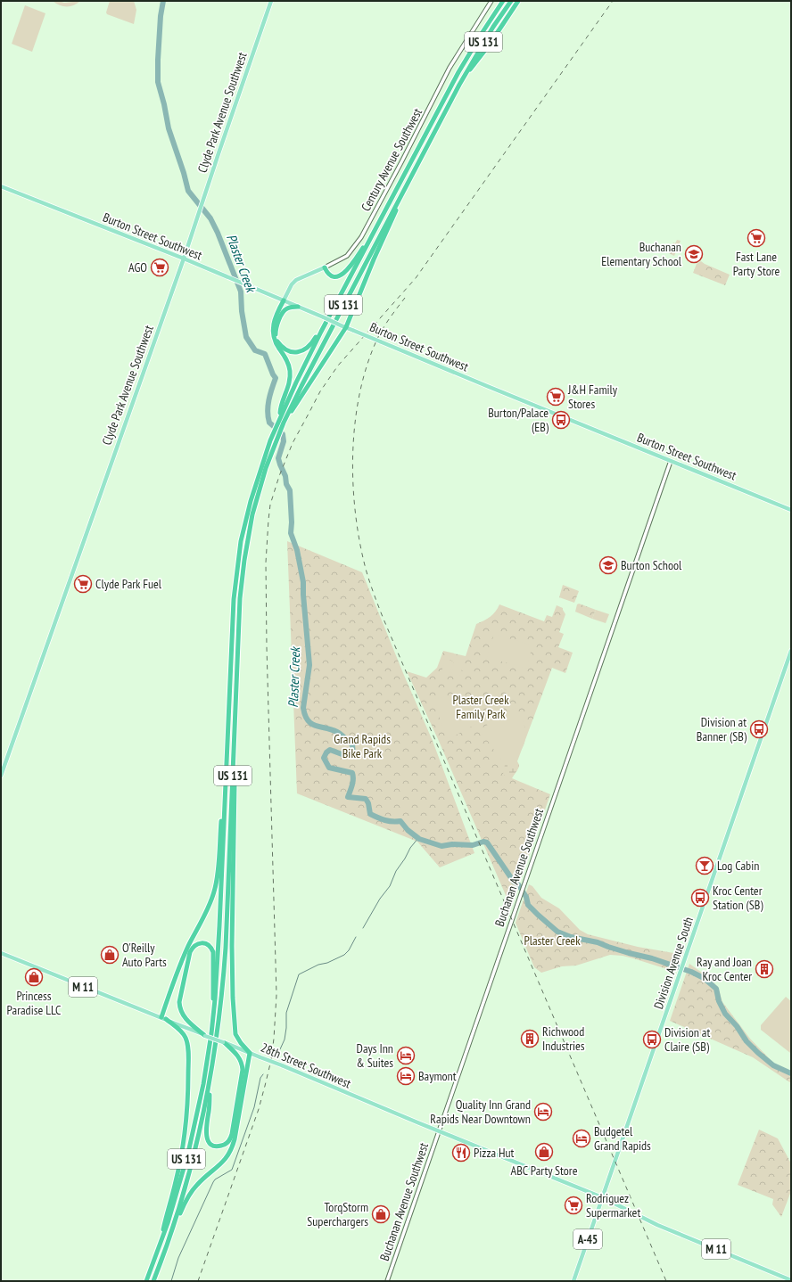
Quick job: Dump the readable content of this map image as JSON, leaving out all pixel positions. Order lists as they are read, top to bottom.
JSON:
{
  "streets": {
    "highway": ["US 131"],
    "main road": [
      "Clyde Park Avenue Southwest",
      "Century Avenue Southwest",
      "Burton Street Southwest",
      "Division Avenue South",
      "M 11",
      "28th Street Southwest",
      "A-45"
    ],
    "street": ["Buchanan Avenue Southwest"]
  },
  "crossings": [
    ["Clyde Park Avenue Southwest", "Burton Street Southwest"],
    ["Century Avenue Southwest", "Burton Street Southwest"],
    ["Burton Street Southwest", "Buchanan Avenue Southwest"],
    ["Buchanan Avenue Southwest", "28th Street Southwest"],
    ["Division Avenue South", "M 11"],
    ["Division Avenue South", "28th Street Southwest"],
    ["M 11", "28th Street Southwest"]
  ],
  "water": ["Plaster Creek"],
  "parks": ["Plaster Creek Family Park", "Grand Rapids Bike Park", "Plaster Creek"],
  "places": {
    "supermarket": [
      "Fast Lane Party Store",
      "AGO",
      "J&H Family Stores",
      "Clyde Park Fuel",
      "Rodriguez Supermarket"
    ],
    "school or university": ["Buchanan Elementary School", "Burton School"],
    "bus stop": [
      "Burton/Palace (EB)",
      "Division at Banner (SB)",
      "Kroc Center Station (SB)",
      "Division at Claire (SB)"
    ],
    "bar": ["Log Cabin"],
    "shop": [
      "O'Reilly Auto Parts",
      "Princess Paradise LLC",
      "ABC Party Store",
      "TorqStorm Superchargers"
    ],
    "building": ["Ray and Joan Kroc Center", "Richwood Industries"],
    "hotel": [
      "Days Inn & Suites",
      "Baymont",
      "Quality Inn Grand Rapids Near Downtown",
      "Budgetel Grand Rapids"
    ],
    "restaurant": ["Pizza Hut"]
  }
}
